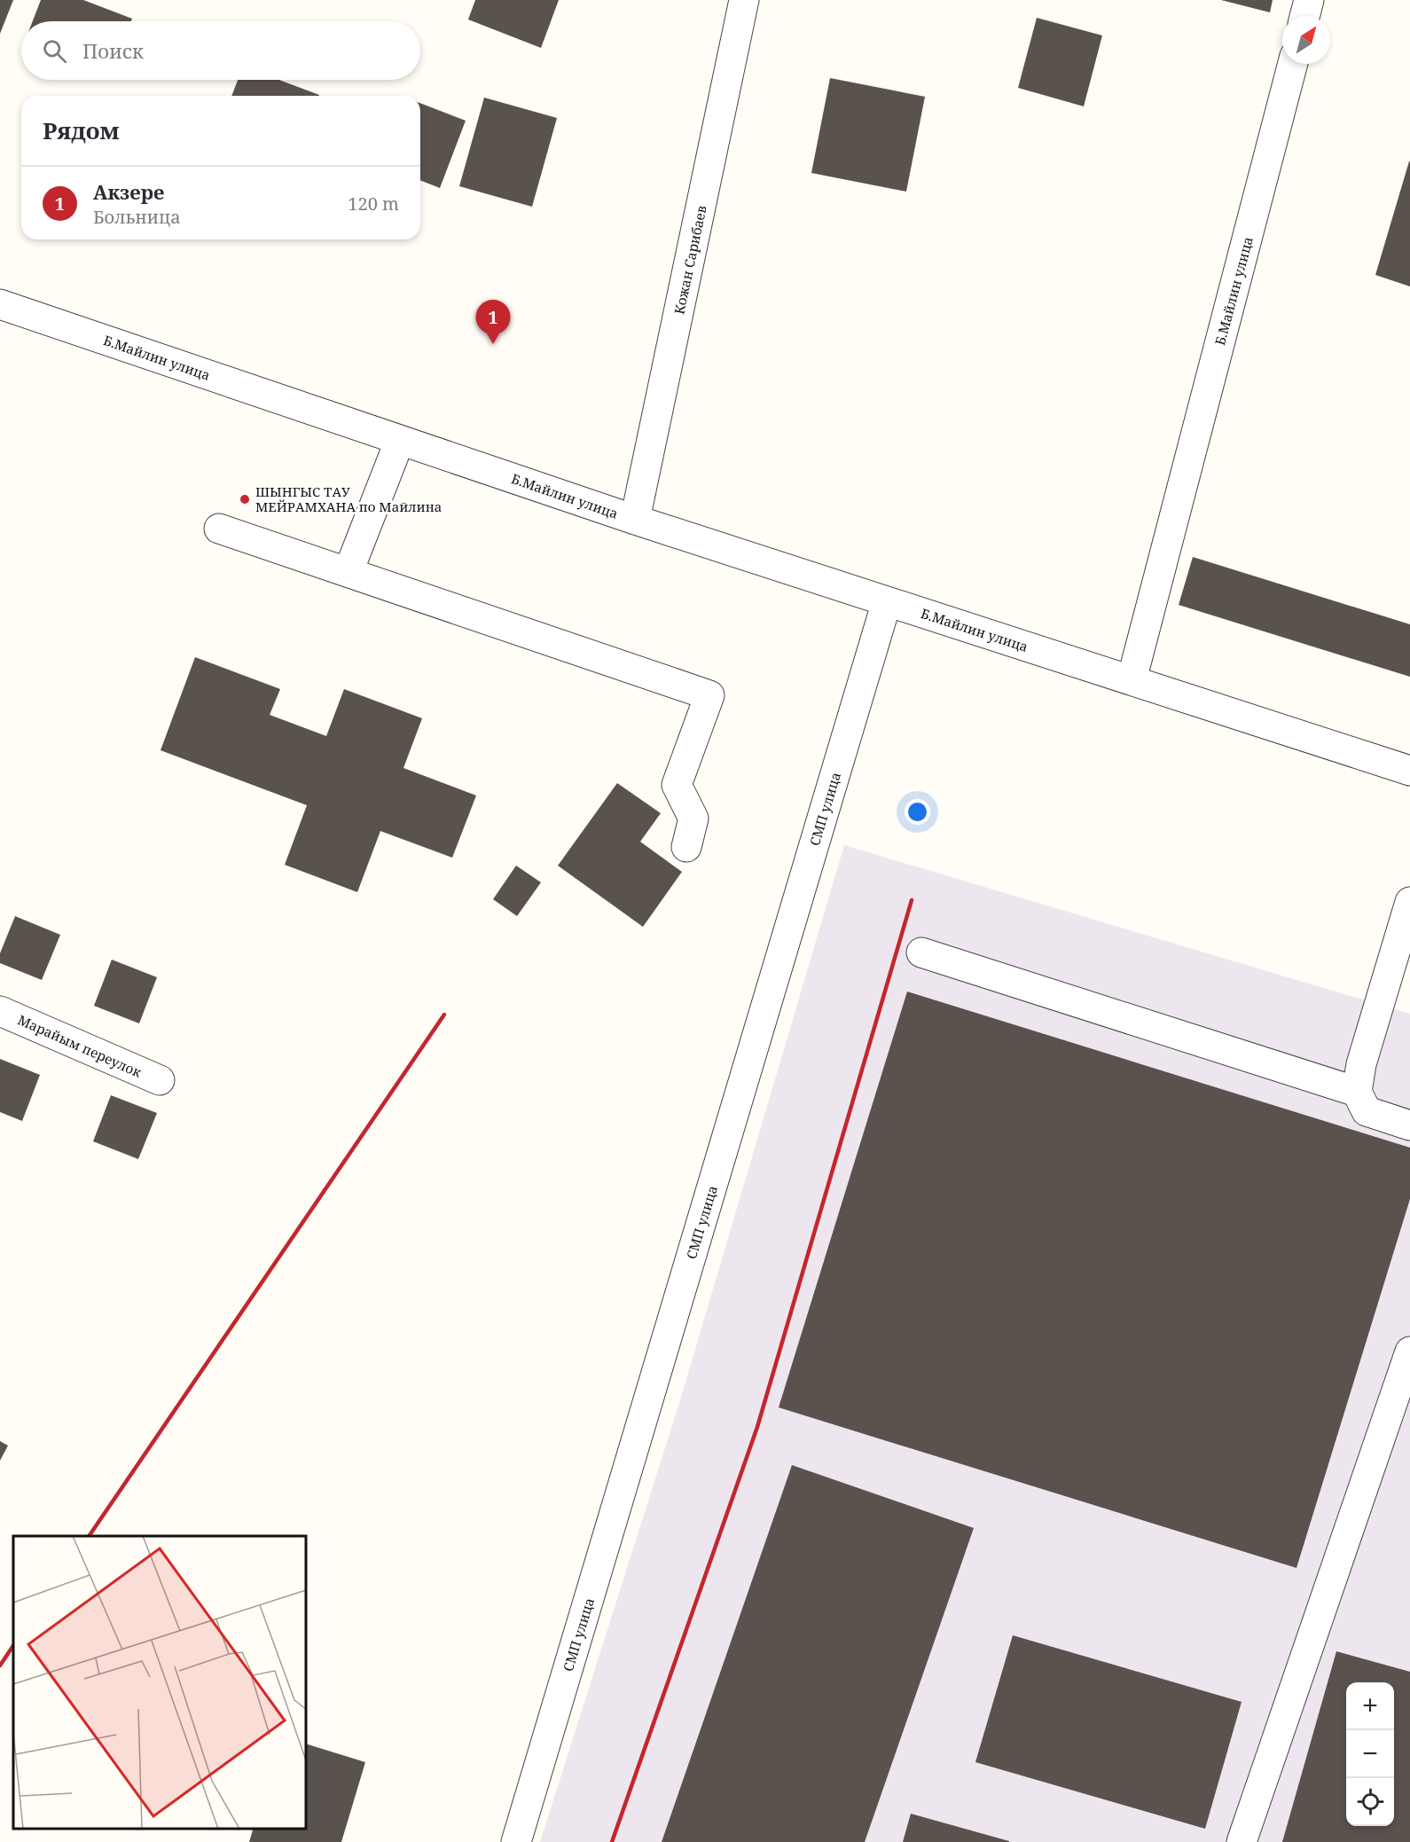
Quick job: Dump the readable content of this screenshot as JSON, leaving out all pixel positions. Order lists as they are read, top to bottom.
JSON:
{
  "streets": {
    "street": [
      "Кожан Сарибаев",
      "Б.Майлин улица",
      "СМП улица",
      "Марайым переулок"
    ]
  },
  "crossings": [
    ["Кожан Сарибаев", "Б.Майлин улица"],
    ["Б.Майлин улица", "СМП улица"]
  ],
  "places": ["ШЫНГЫС ТАУ МЕЙРАМХАНА по Майлина"],
  "north": "top right",
  "page": {
    "search": "Поиск",
    "heading": "Рядом",
    "list": [
      {
        "mark": "1",
        "name": "Акзере",
        "note": "Больница",
        "value": "120 m"
      }
    ],
    "pins": "1",
    "map_buttons": ["+", "−"]
  }
}
